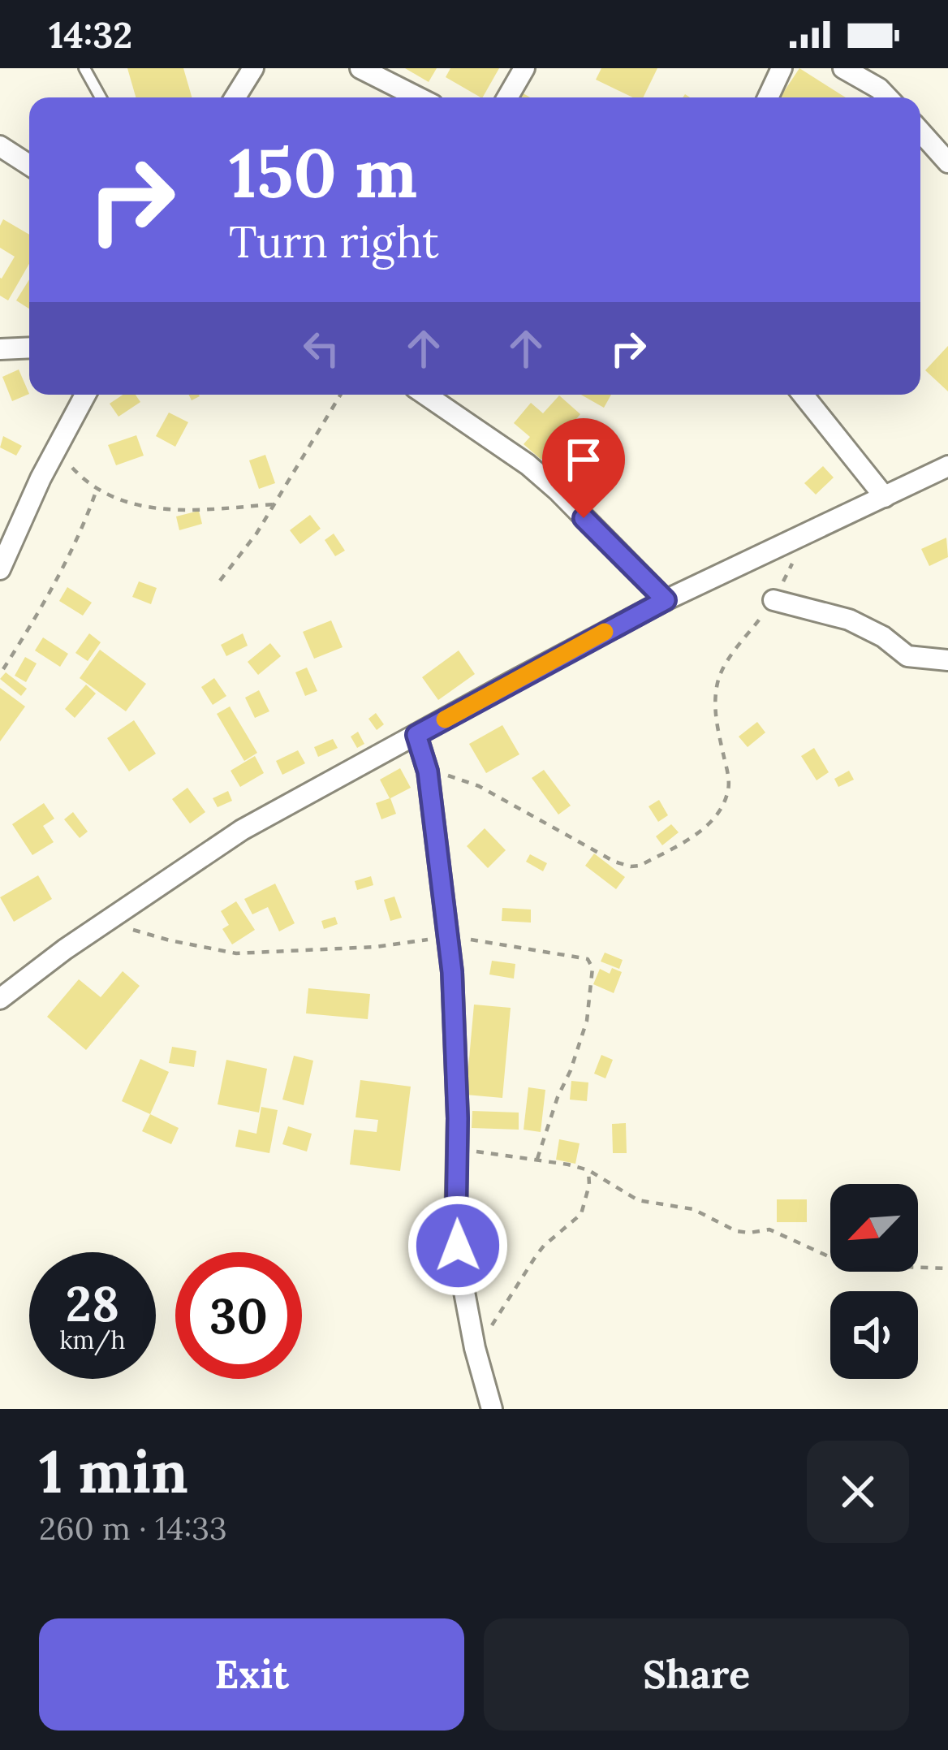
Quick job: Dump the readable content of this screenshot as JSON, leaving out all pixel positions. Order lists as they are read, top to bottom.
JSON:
{
  "north": "bottom left",
  "page": {
    "status": "14:32",
    "turn": ["150 m", "Turn right"],
    "speed": "28 km/h",
    "limit": "30",
    "heading": ["1 min", "260 m · 14:33"],
    "buttons": ["Exit", "Share"]
  }
}
